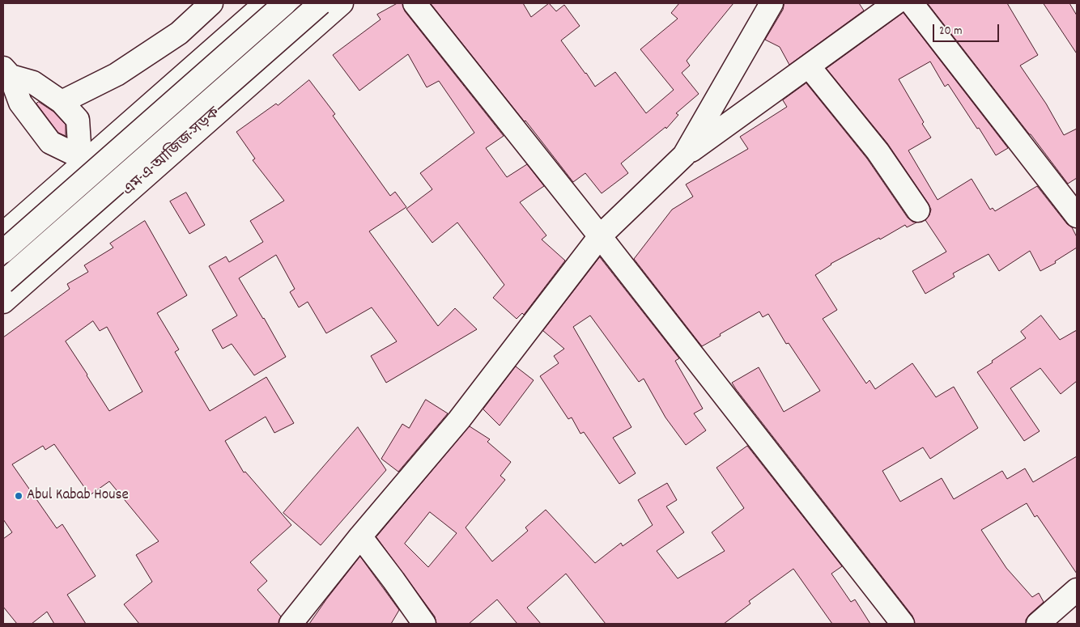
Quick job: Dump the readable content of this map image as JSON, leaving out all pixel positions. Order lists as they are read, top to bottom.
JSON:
{
  "streets": {
    "main road": ["এম এ আজিজ সড়ক"]
  },
  "places": ["Abul Kabab House"],
  "scale_bar": "20 m"
}
